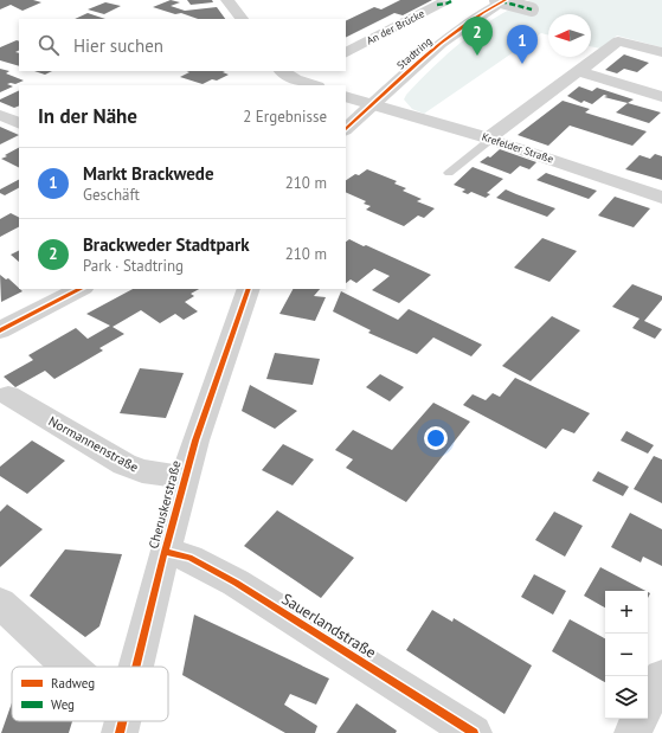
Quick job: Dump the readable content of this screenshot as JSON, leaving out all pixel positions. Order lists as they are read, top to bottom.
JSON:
{
  "streets": {
    "street": [
      "An der Brücke",
      "Stadtring",
      "Krefelder Straße",
      "Normannenstraße",
      "Cheruskerstraße",
      "Sauerlandstraße"
    ]
  },
  "crossings": [
    ["Stadtring", "Krefelder Straße"],
    ["Normannenstraße", "Cheruskerstraße"],
    ["Cheruskerstraße", "Sauerlandstraße"]
  ],
  "legend": ["Radweg", "Weg"],
  "north": "left",
  "page": {
    "pins": ["2", "1"],
    "search": "Hier suchen",
    "heading": ["In der Nähe", "2 Ergebnisse"],
    "list": [
      {
        "mark": "1",
        "name": "Markt Brackwede",
        "note": "Geschäft",
        "value": "210 m"
      },
      {
        "mark": "2",
        "name": "Brackweder Stadtpark",
        "note": "Park · Stadtring",
        "value": "210 m"
      }
    ],
    "map_buttons": ["+", "−"]
  }
}
